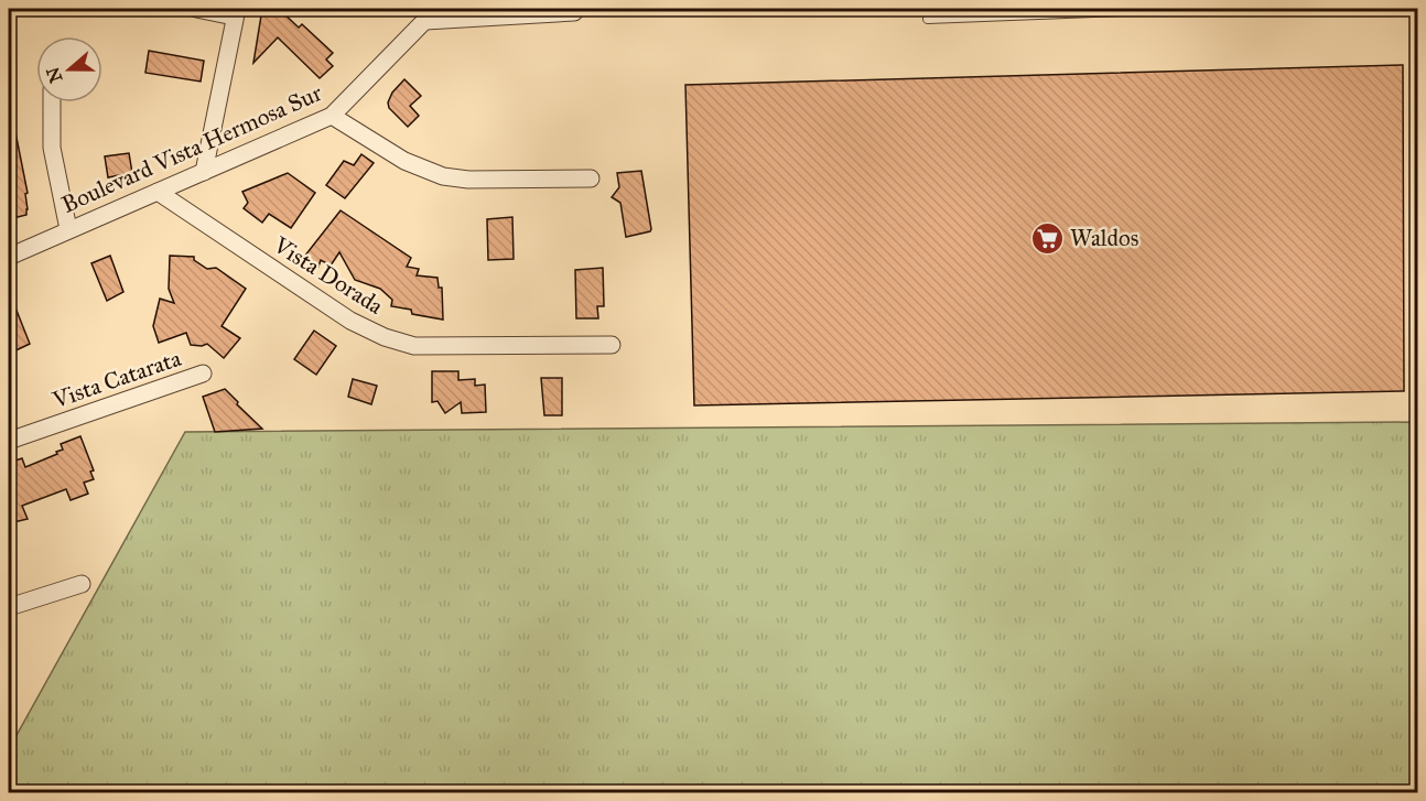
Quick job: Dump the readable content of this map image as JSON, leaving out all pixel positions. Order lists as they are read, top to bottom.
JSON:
{
  "streets": {
    "street": ["Boulevard Vista Hermosa Sur", "Vista Dorada", "Vista Catarata"]
  },
  "crossings": [
    ["Boulevard Vista Hermosa Sur", "Vista Dorada"]
  ],
  "places": {
    "supermarket": ["Waldos"]
  },
  "north": "left"
}
